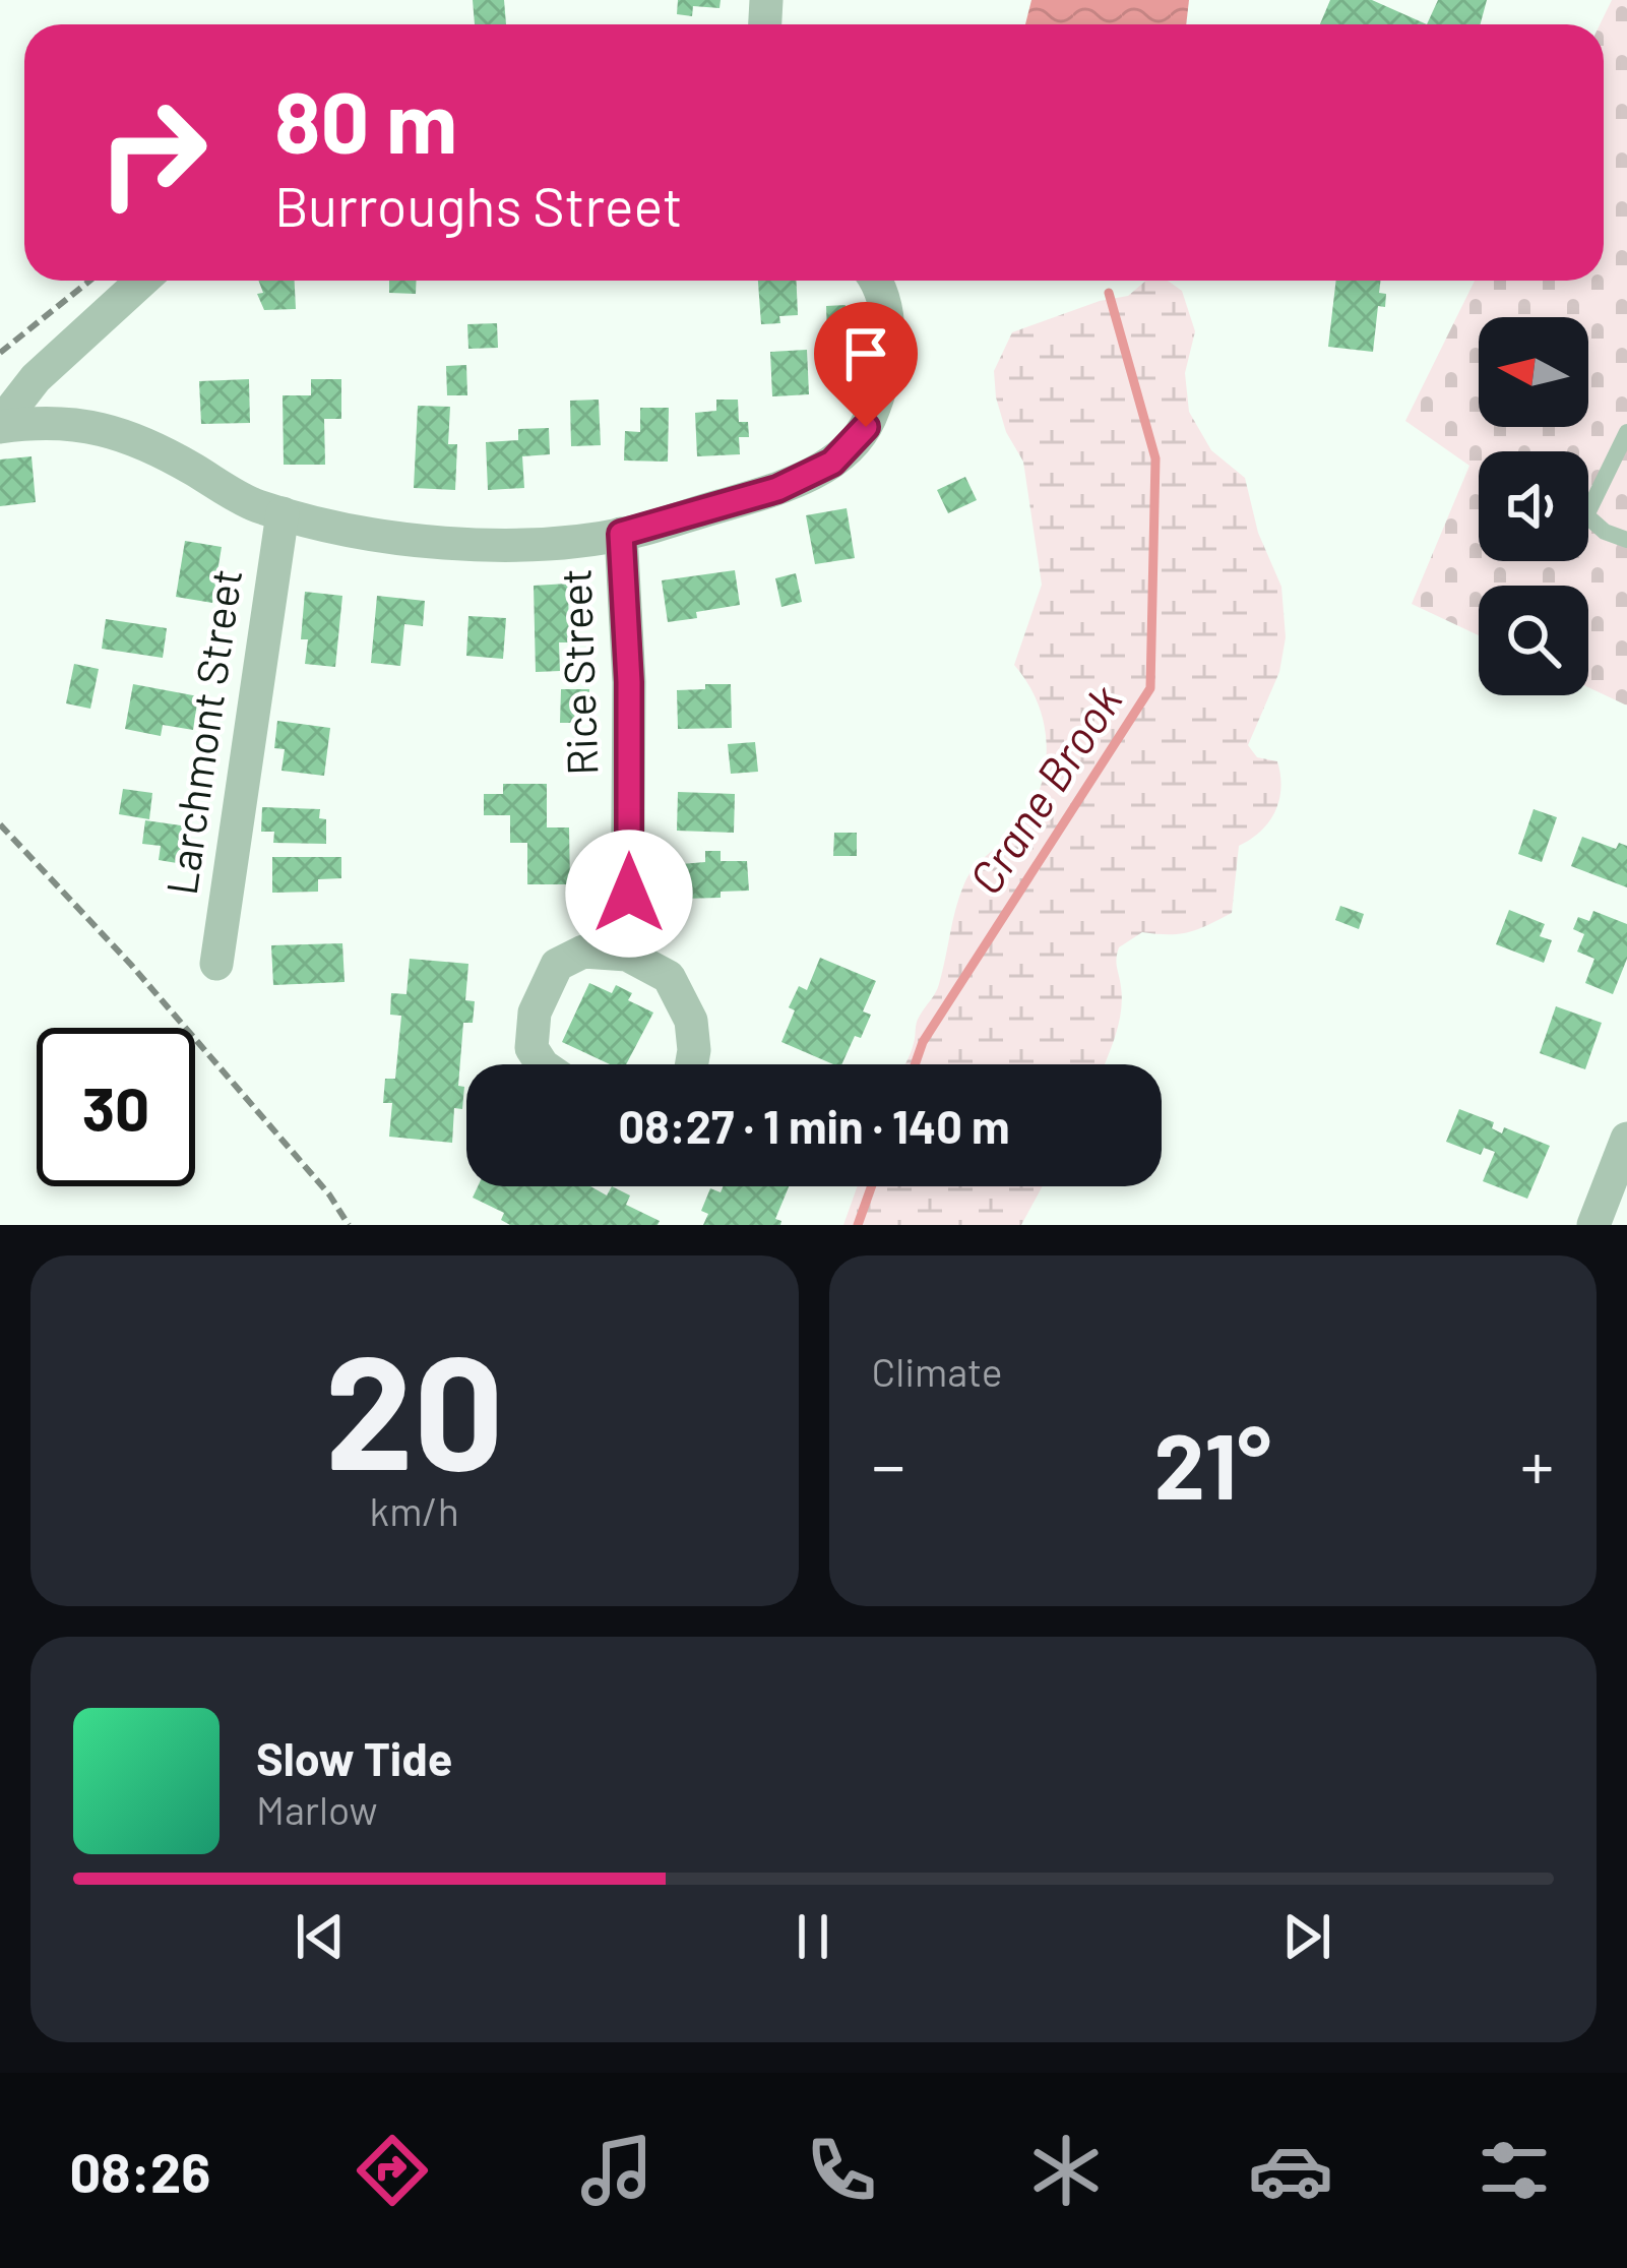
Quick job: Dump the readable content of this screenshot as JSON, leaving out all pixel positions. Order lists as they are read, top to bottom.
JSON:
{
  "streets": {
    "street": ["Rice Street", "Larchmont Street"]
  },
  "water": ["Crane Brook"],
  "north": "left",
  "page": {
    "turn": ["80 m", "Burroughs Street"],
    "limit": "30",
    "trip": "08:27 · 1 min · 140 m",
    "tile": [
      ["20", "km/h"],
      "Climate"
    ],
    "heat": ["−", "21°", "+"],
    "song": ["Slow Tide", "Marlow"],
    "tabs": "08:26"
  }
}
